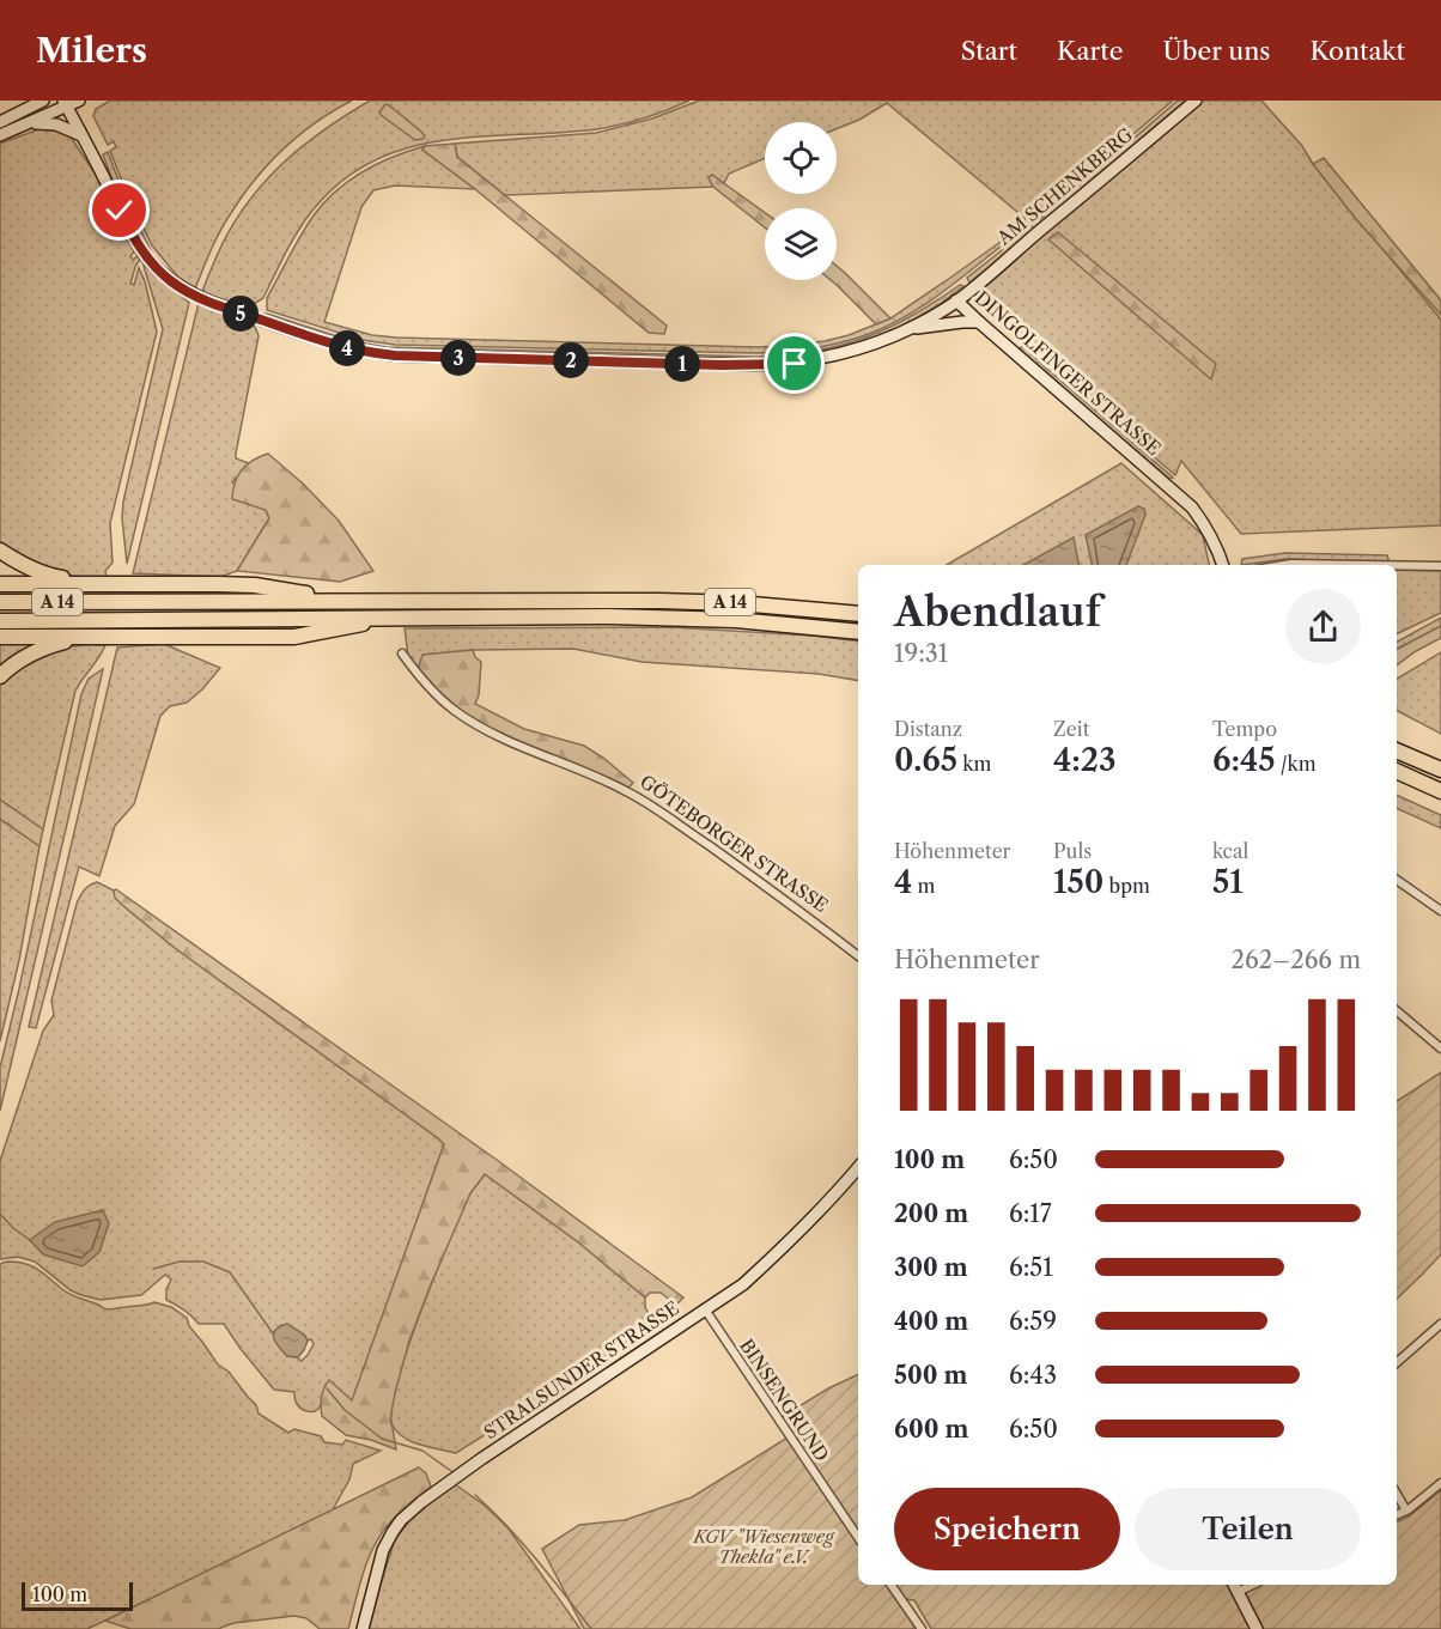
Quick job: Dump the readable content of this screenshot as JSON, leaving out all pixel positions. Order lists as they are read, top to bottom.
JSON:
{
  "streets": {
    "highway": ["A 14"],
    "main road": ["AM SCHENKBERG", "DINGOLFINGER STRASSE", "STRALSUNDER STRASSE"],
    "street": ["GÖTEBORGER STRASSE", "BINSENGRUND"]
  },
  "crossings": [
    ["AM SCHENKBERG", "DINGOLFINGER STRASSE"],
    ["STRALSUNDER STRASSE", "BINSENGRUND"]
  ],
  "parks": ["KGV \"Wiesenweg Thekla\" e.V."],
  "scale_bar": "100 m",
  "page": {
    "header": "Milers",
    "nav": [
      "Start",
      "Karte",
      "Über uns",
      "Kontakt"
    ],
    "pins": [
      "5",
      "4",
      "3",
      "2",
      "1"
    ],
    "heading": ["Abendlauf", "19:31"],
    "stats": [
      ["Distanz", "0.65 km"],
      ["Zeit", "4:23"],
      ["Tempo", "6:45 /km"],
      ["Höhenmeter", "4 m"],
      ["Puls", "150 bpm"],
      ["kcal", "51"]
    ],
    "chart": ["Höhenmeter", "262–266 m"],
    "list": [
      {
        "name": "100 m",
        "note": "6:50"
      },
      {
        "name": "200 m",
        "note": "6:17"
      },
      {
        "name": "300 m",
        "note": "6:51"
      },
      {
        "name": "400 m",
        "note": "6:59"
      },
      {
        "name": "500 m",
        "note": "6:43"
      },
      {
        "name": "600 m",
        "note": "6:50"
      }
    ],
    "buttons": ["Speichern", "Teilen"],
    "scale": "100 m"
  }
}
